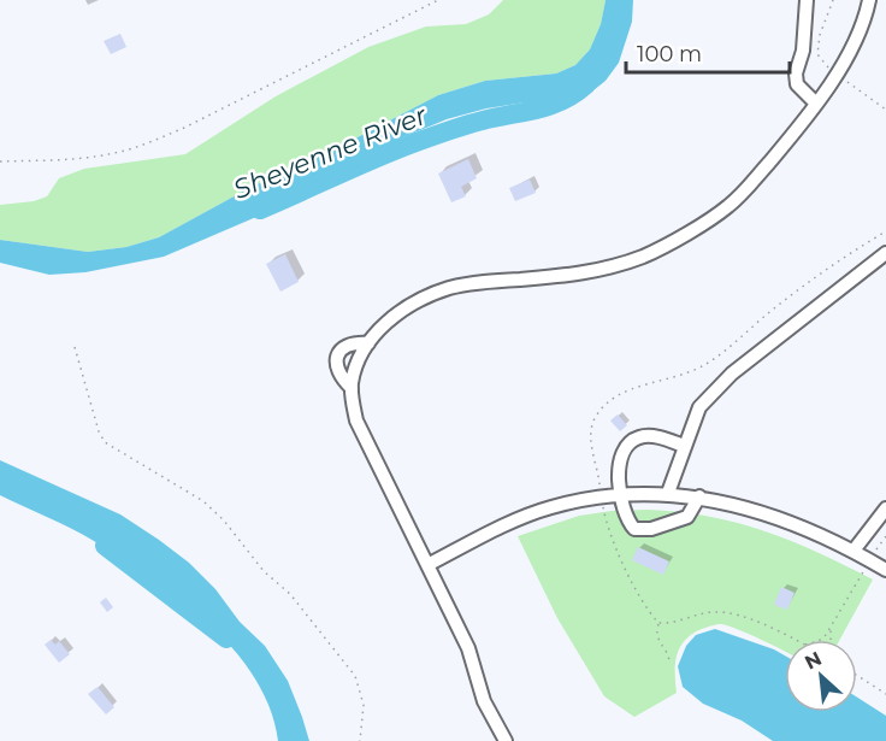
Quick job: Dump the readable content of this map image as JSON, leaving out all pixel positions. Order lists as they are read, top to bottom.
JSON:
{
  "water": ["Sheyenne River"],
  "scale_bar": "100 m",
  "north": "top left"
}
